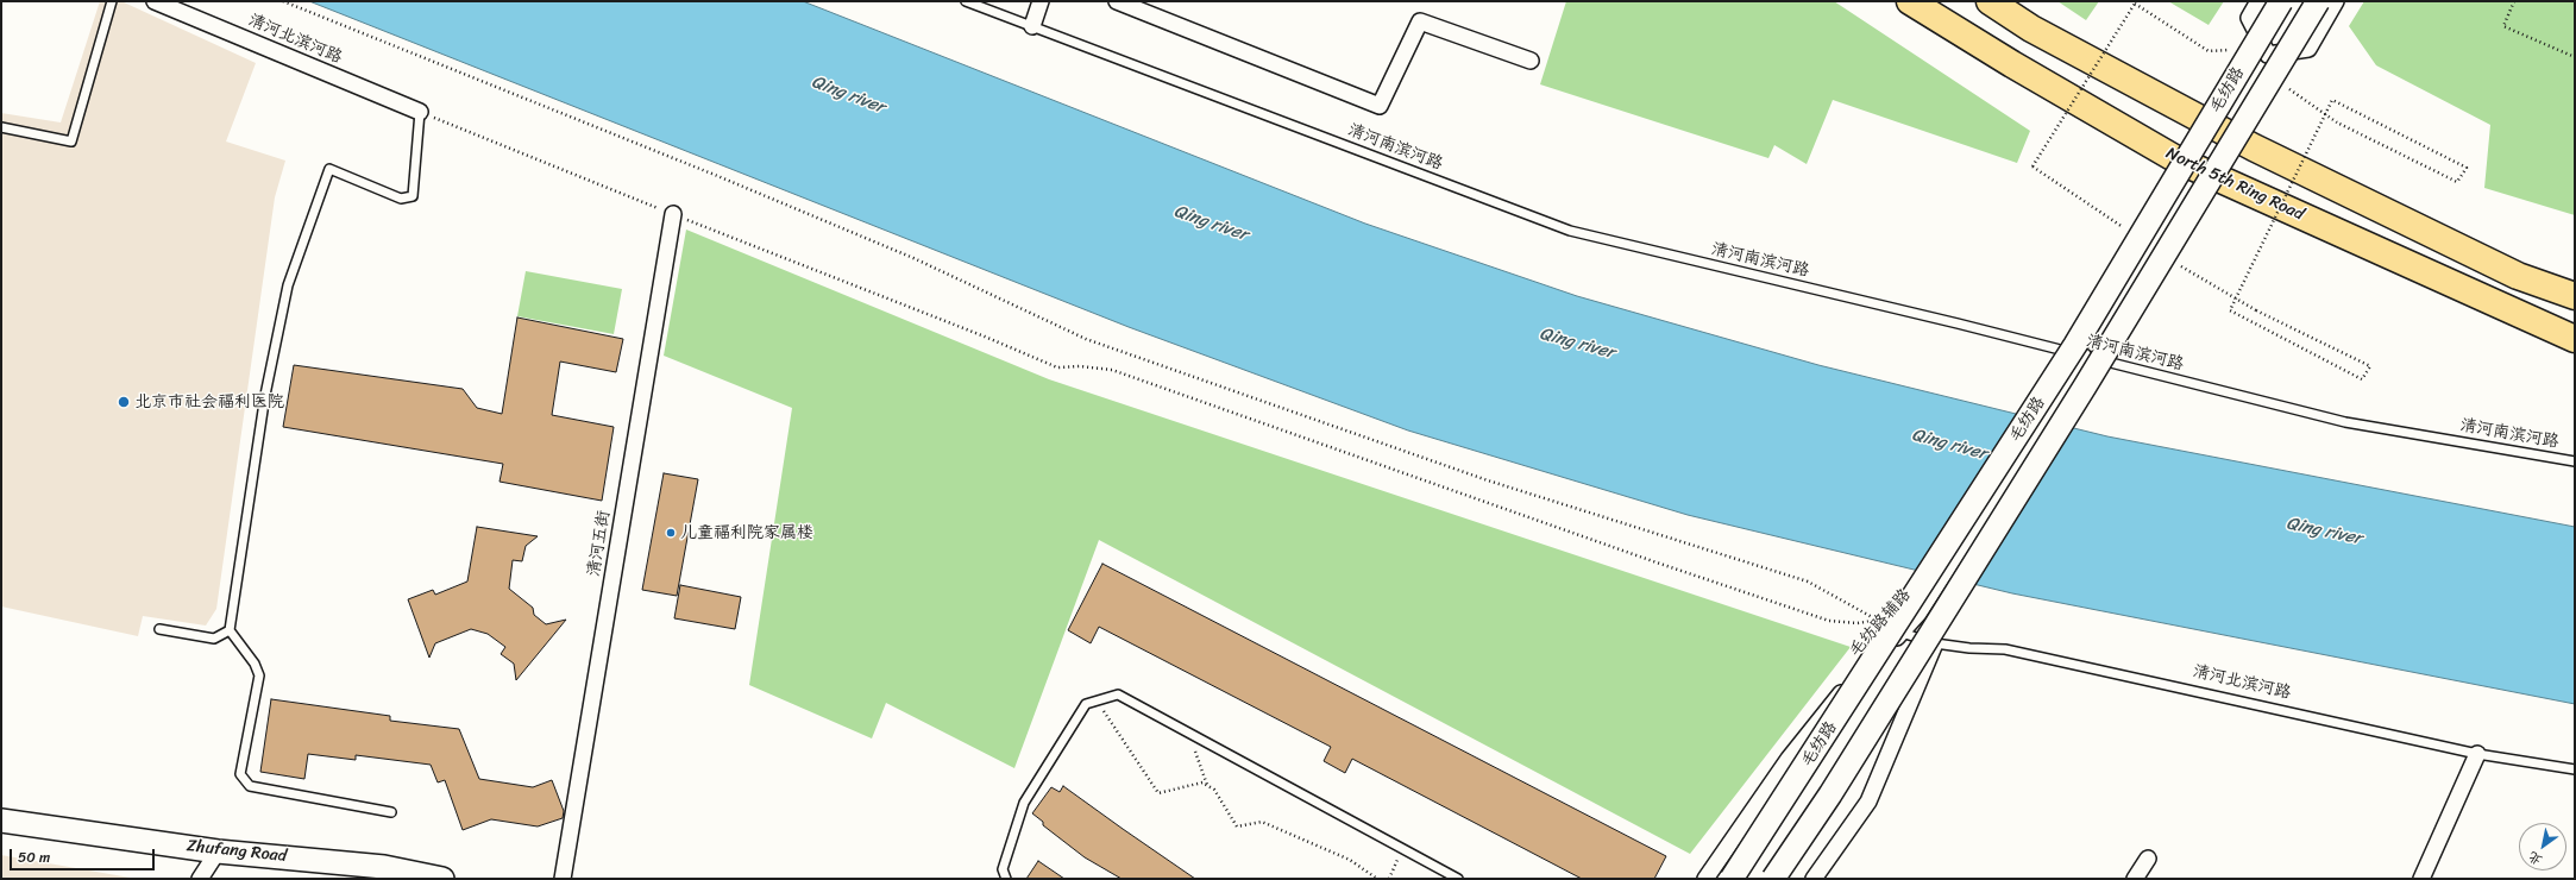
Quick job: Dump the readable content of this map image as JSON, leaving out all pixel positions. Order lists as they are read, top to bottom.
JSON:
{
  "streets": {
    "highway": ["North 5th Ring Road"],
    "main road": ["毛纺路", "Zhufang Road"],
    "street": ["清河北滨河路", "清河五街", "毛纺路辅路"],
    "lane": ["清河南滨河路"]
  },
  "crossings": [
    ["清河北滨河路", "毛纺路辅路"],
    ["清河南滨河路", "毛纺路辅路"]
  ],
  "water": ["Qing river"],
  "places": ["北京市社会福利医院", "儿童福利院家属楼"],
  "scale_bar": "50 m",
  "north": "bottom left"
}
